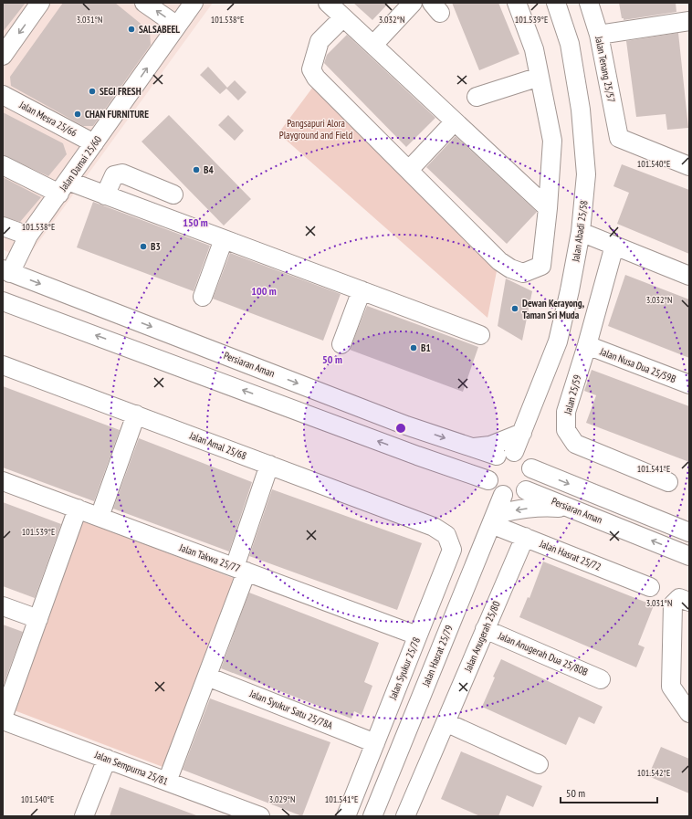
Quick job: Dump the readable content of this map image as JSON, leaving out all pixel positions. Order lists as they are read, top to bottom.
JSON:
{
  "streets": {
    "street": [
      "Jalan Tenang 25/57",
      "Jalan Mesra 25/66",
      "Jalan Damai 25/60",
      "Jalan Abadi 25/58",
      "Persiaran Aman",
      "Jalan Nusa Dua 25/59B",
      "Jalan 25/59",
      "Jalan Amal 25/68",
      "Jalan Hasrat 25/72",
      "Jalan Takwa 25/77",
      "Jalan Anugerah 25/80",
      "Jalan Anugerah Dua 25/80B",
      "Jalan Hasrat 25/79",
      "Jalan Syukur 25/78",
      "Jalan Syukur Satu 25/78A",
      "Jalan Sempurna 25/81"
    ]
  },
  "crossings": [
    ["Jalan Mesra 25/66", "Jalan Damai 25/60"],
    ["Jalan Damai 25/60", "Persiaran Aman"],
    ["Jalan Abadi 25/58", "Persiaran Aman"],
    ["Jalan Abadi 25/58", "Jalan Hasrat 25/79"],
    ["Persiaran Aman", "Jalan Hasrat 25/79"],
    ["Jalan Nusa Dua 25/59B", "Jalan 25/59"],
    ["Jalan Amal 25/68", "Jalan Syukur 25/78"],
    ["Jalan Hasrat 25/72", "Jalan Anugerah 25/80"],
    ["Jalan Hasrat 25/72", "Jalan Hasrat 25/79"],
    ["Jalan Takwa 25/77", "Jalan Syukur 25/78"],
    ["Jalan Anugerah 25/80", "Jalan Anugerah Dua 25/80B"],
    ["Jalan Syukur 25/78", "Jalan Syukur Satu 25/78A"]
  ],
  "parks": ["Pangsapuri Alora Playground and Field"],
  "places": [
    "SALSABEEL",
    "SEGI FRESH",
    "CHAN FURNITURE",
    "B4",
    "B3",
    "Dewan Kerayong, Taman Sri Muda",
    "B1"
  ],
  "scale_bar": "50 m",
  "coordinates": [
    "3.031°N",
    "101.538°E",
    "3.032°N",
    "101.539°E",
    "101.540°E",
    "101.541°E",
    "101.542°E",
    "3.029°N"
  ],
  "rings": ["150 m", "100 m", "50 m"]
}
